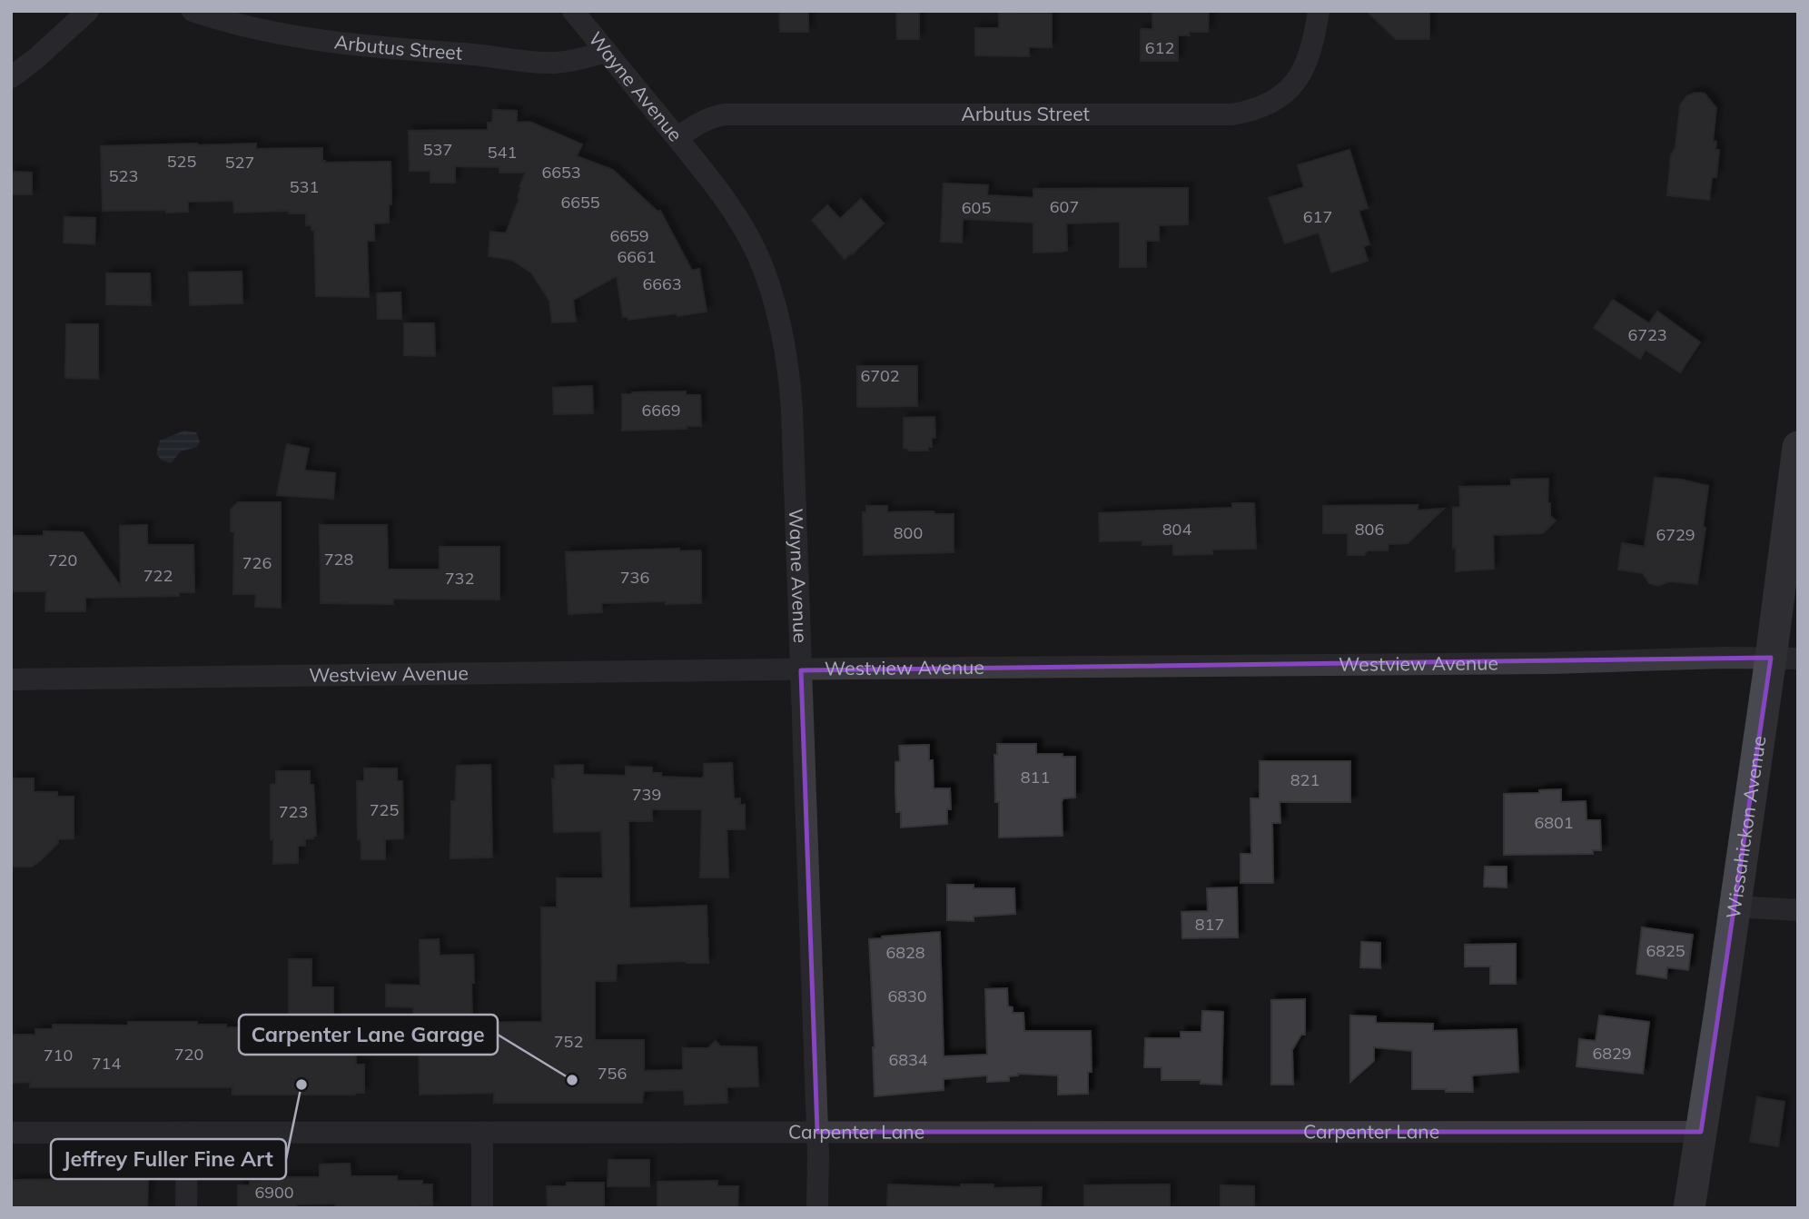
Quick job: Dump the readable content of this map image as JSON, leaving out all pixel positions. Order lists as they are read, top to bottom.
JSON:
{
  "streets": {
    "street": [
      "Arbutus Street",
      "Wayne Avenue",
      "Westview Avenue",
      "Wissahickon Avenue",
      "Carpenter Lane"
    ]
  },
  "crossings": [
    ["Arbutus Street", "Wayne Avenue"],
    ["Wayne Avenue", "Westview Avenue"],
    ["Wayne Avenue", "Carpenter Lane"],
    ["Westview Avenue", "Wissahickon Avenue"],
    ["Wissahickon Avenue", "Carpenter Lane"]
  ],
  "places": ["Carpenter Lane Garage", "Jeffrey Fuller Fine Art"],
  "house_numbers": [
    "612",
    "537",
    "541",
    "525",
    "527",
    "6653",
    "523",
    "531",
    "6655",
    "607",
    "605",
    "617",
    "6659",
    "6661",
    "6663",
    "6723",
    "6702",
    "6669",
    "804",
    "806",
    "800",
    "6729",
    "728",
    "720",
    "726",
    "722",
    "736",
    "732",
    "811",
    "821",
    "739",
    "725",
    "723",
    "6801",
    "817",
    "6825",
    "6828",
    "6830",
    "752",
    "6829",
    "720",
    "710",
    "6834",
    "714",
    "756",
    "6900"
  ]
}
